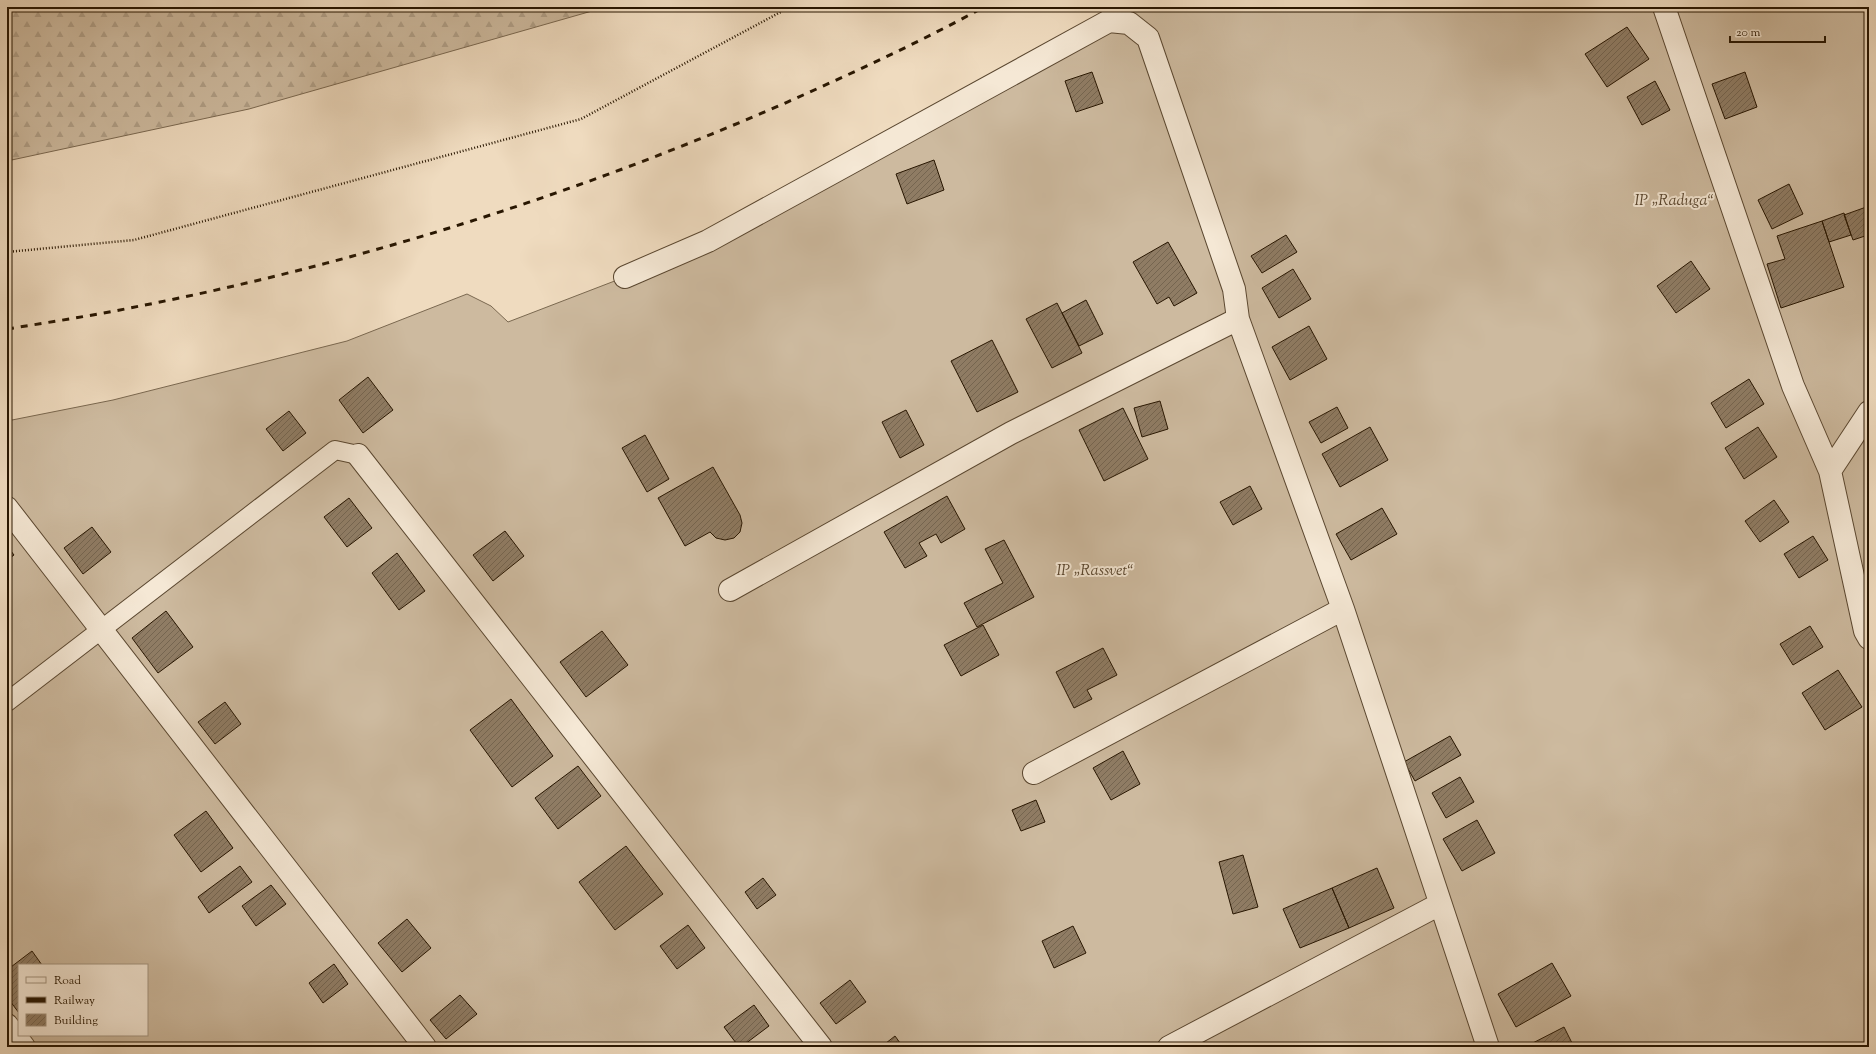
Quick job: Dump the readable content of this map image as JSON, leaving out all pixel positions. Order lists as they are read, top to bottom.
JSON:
{
  "parks": ["IP „Raduga“", "IP „Rassvet“"],
  "legend": ["Road", "Railway", "Building"],
  "scale_bar": "20 m"
}
